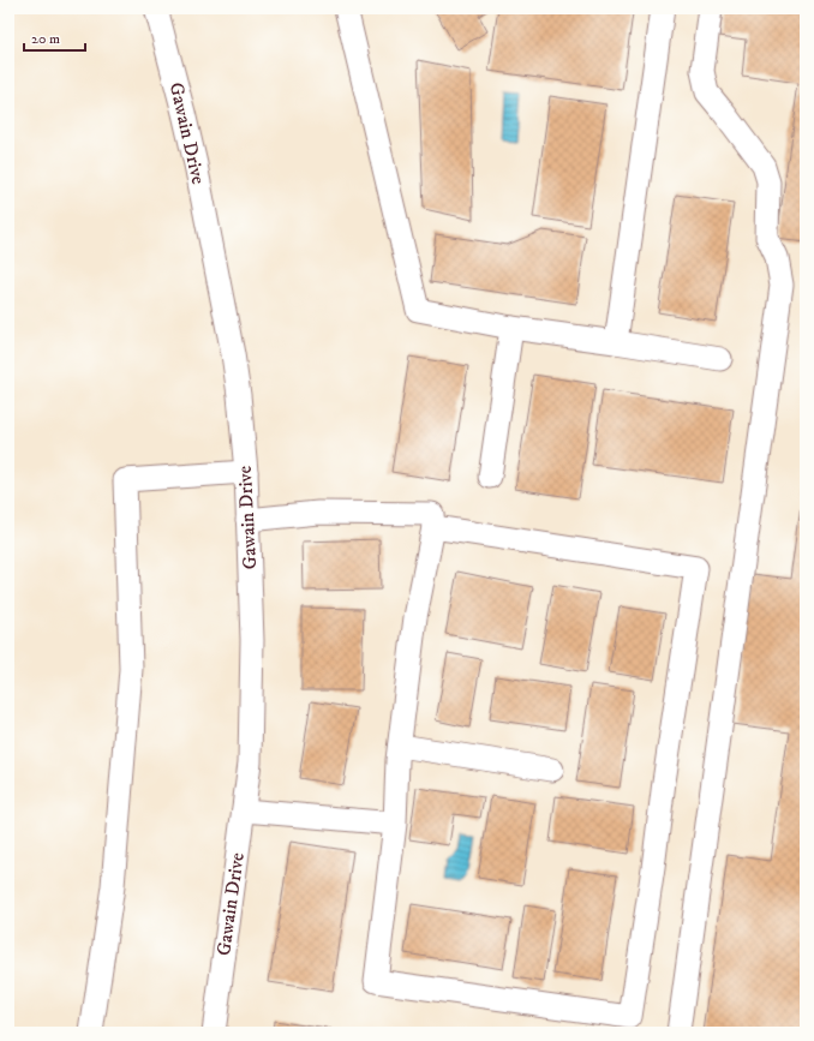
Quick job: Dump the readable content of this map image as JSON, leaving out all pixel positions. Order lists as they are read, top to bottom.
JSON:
{
  "streets": {
    "street": ["Gawain Drive"]
  },
  "scale_bar": "20 m"
}
